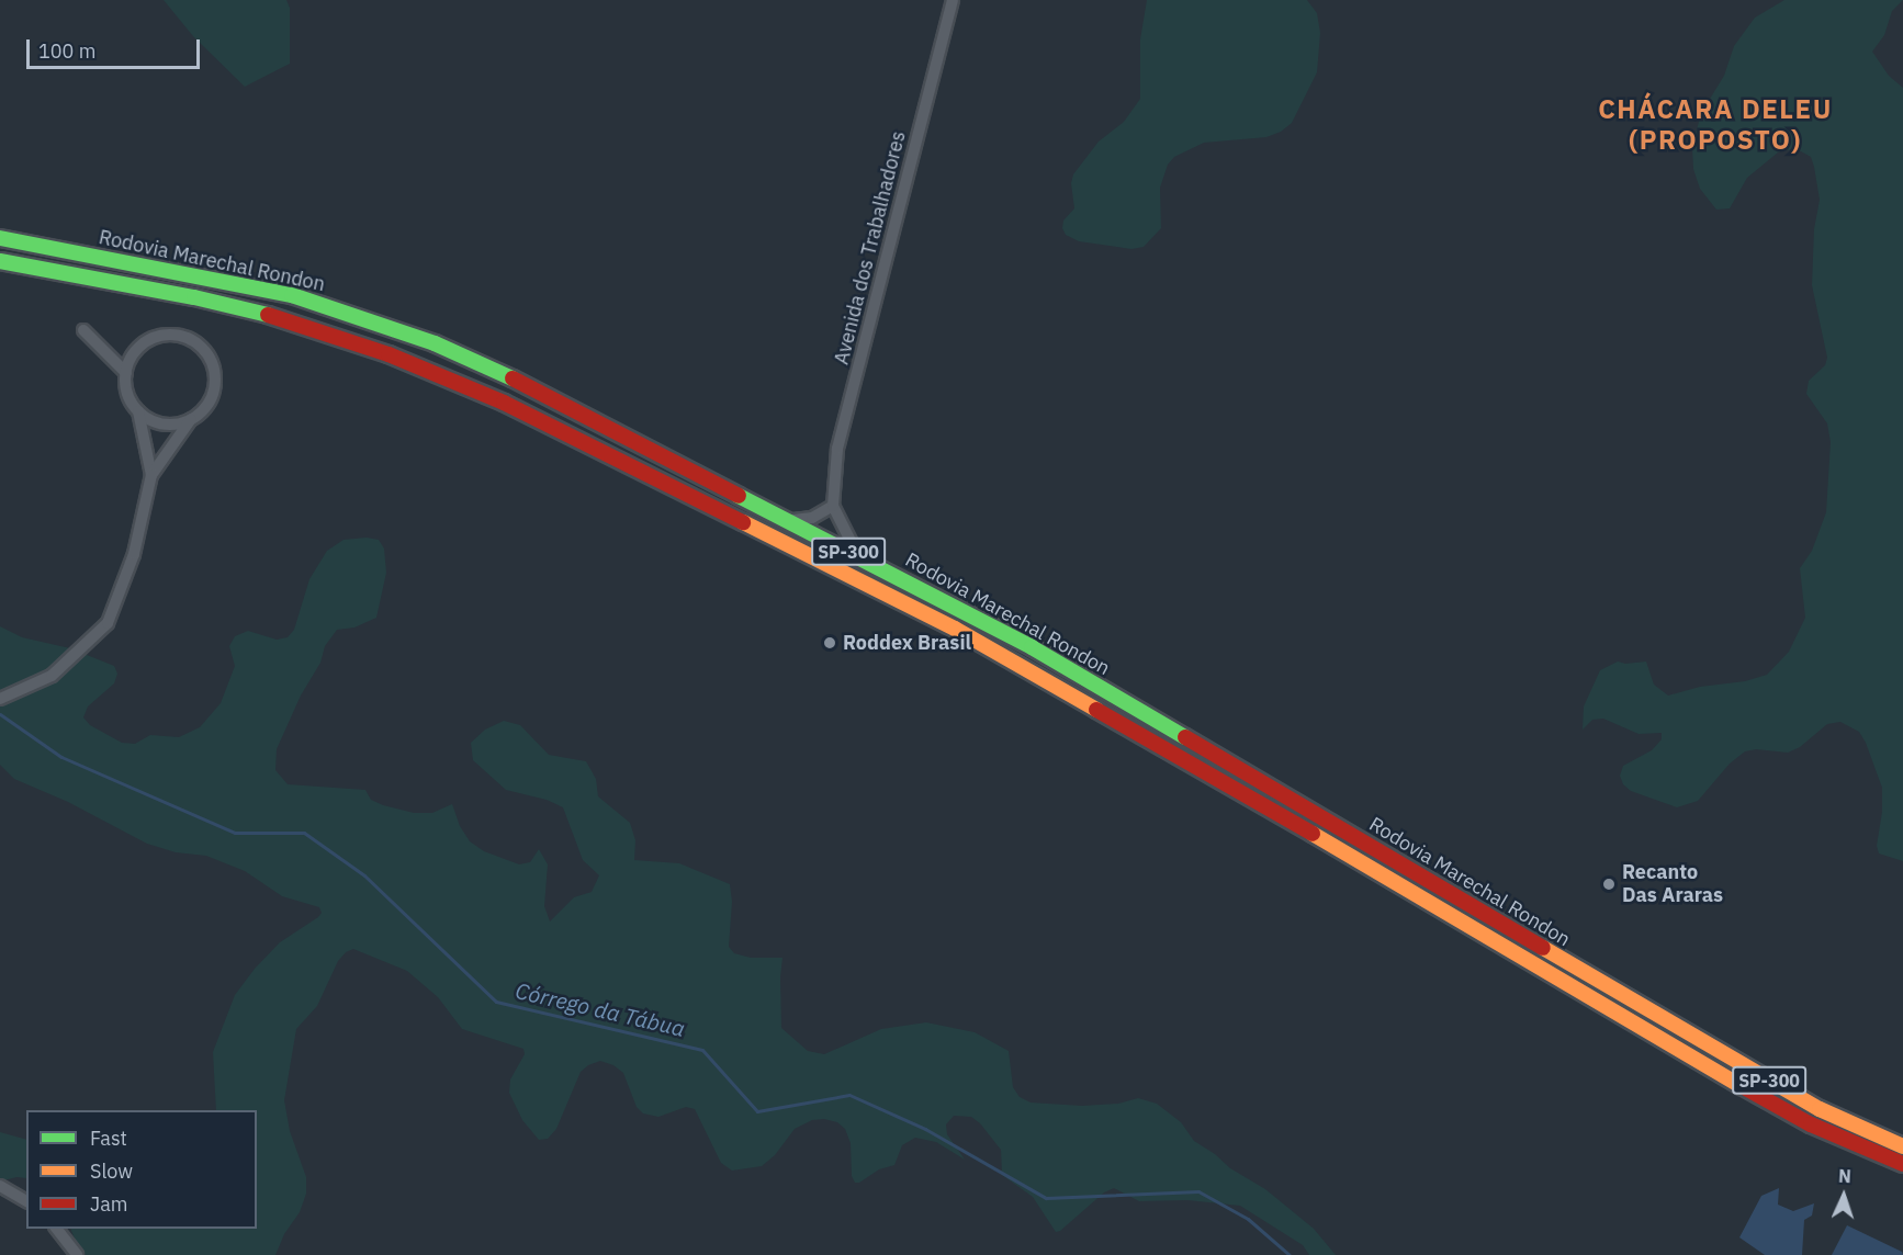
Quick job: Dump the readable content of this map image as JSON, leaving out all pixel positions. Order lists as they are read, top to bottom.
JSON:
{
  "streets": {
    "highway": ["Rodovia Marechal Rondon", "SP-300"],
    "street": ["Avenida dos Trabalhadores"]
  },
  "districts": ["CHÁCARA DELEU (PROPOSTO)"],
  "water": ["Córrego da Tábua"],
  "places": ["Roddex Brasil", "Recanto Das Araras"],
  "legend": ["Fast", "Slow", "Jam"],
  "scale_bar": "100 m",
  "north": "top"
}
